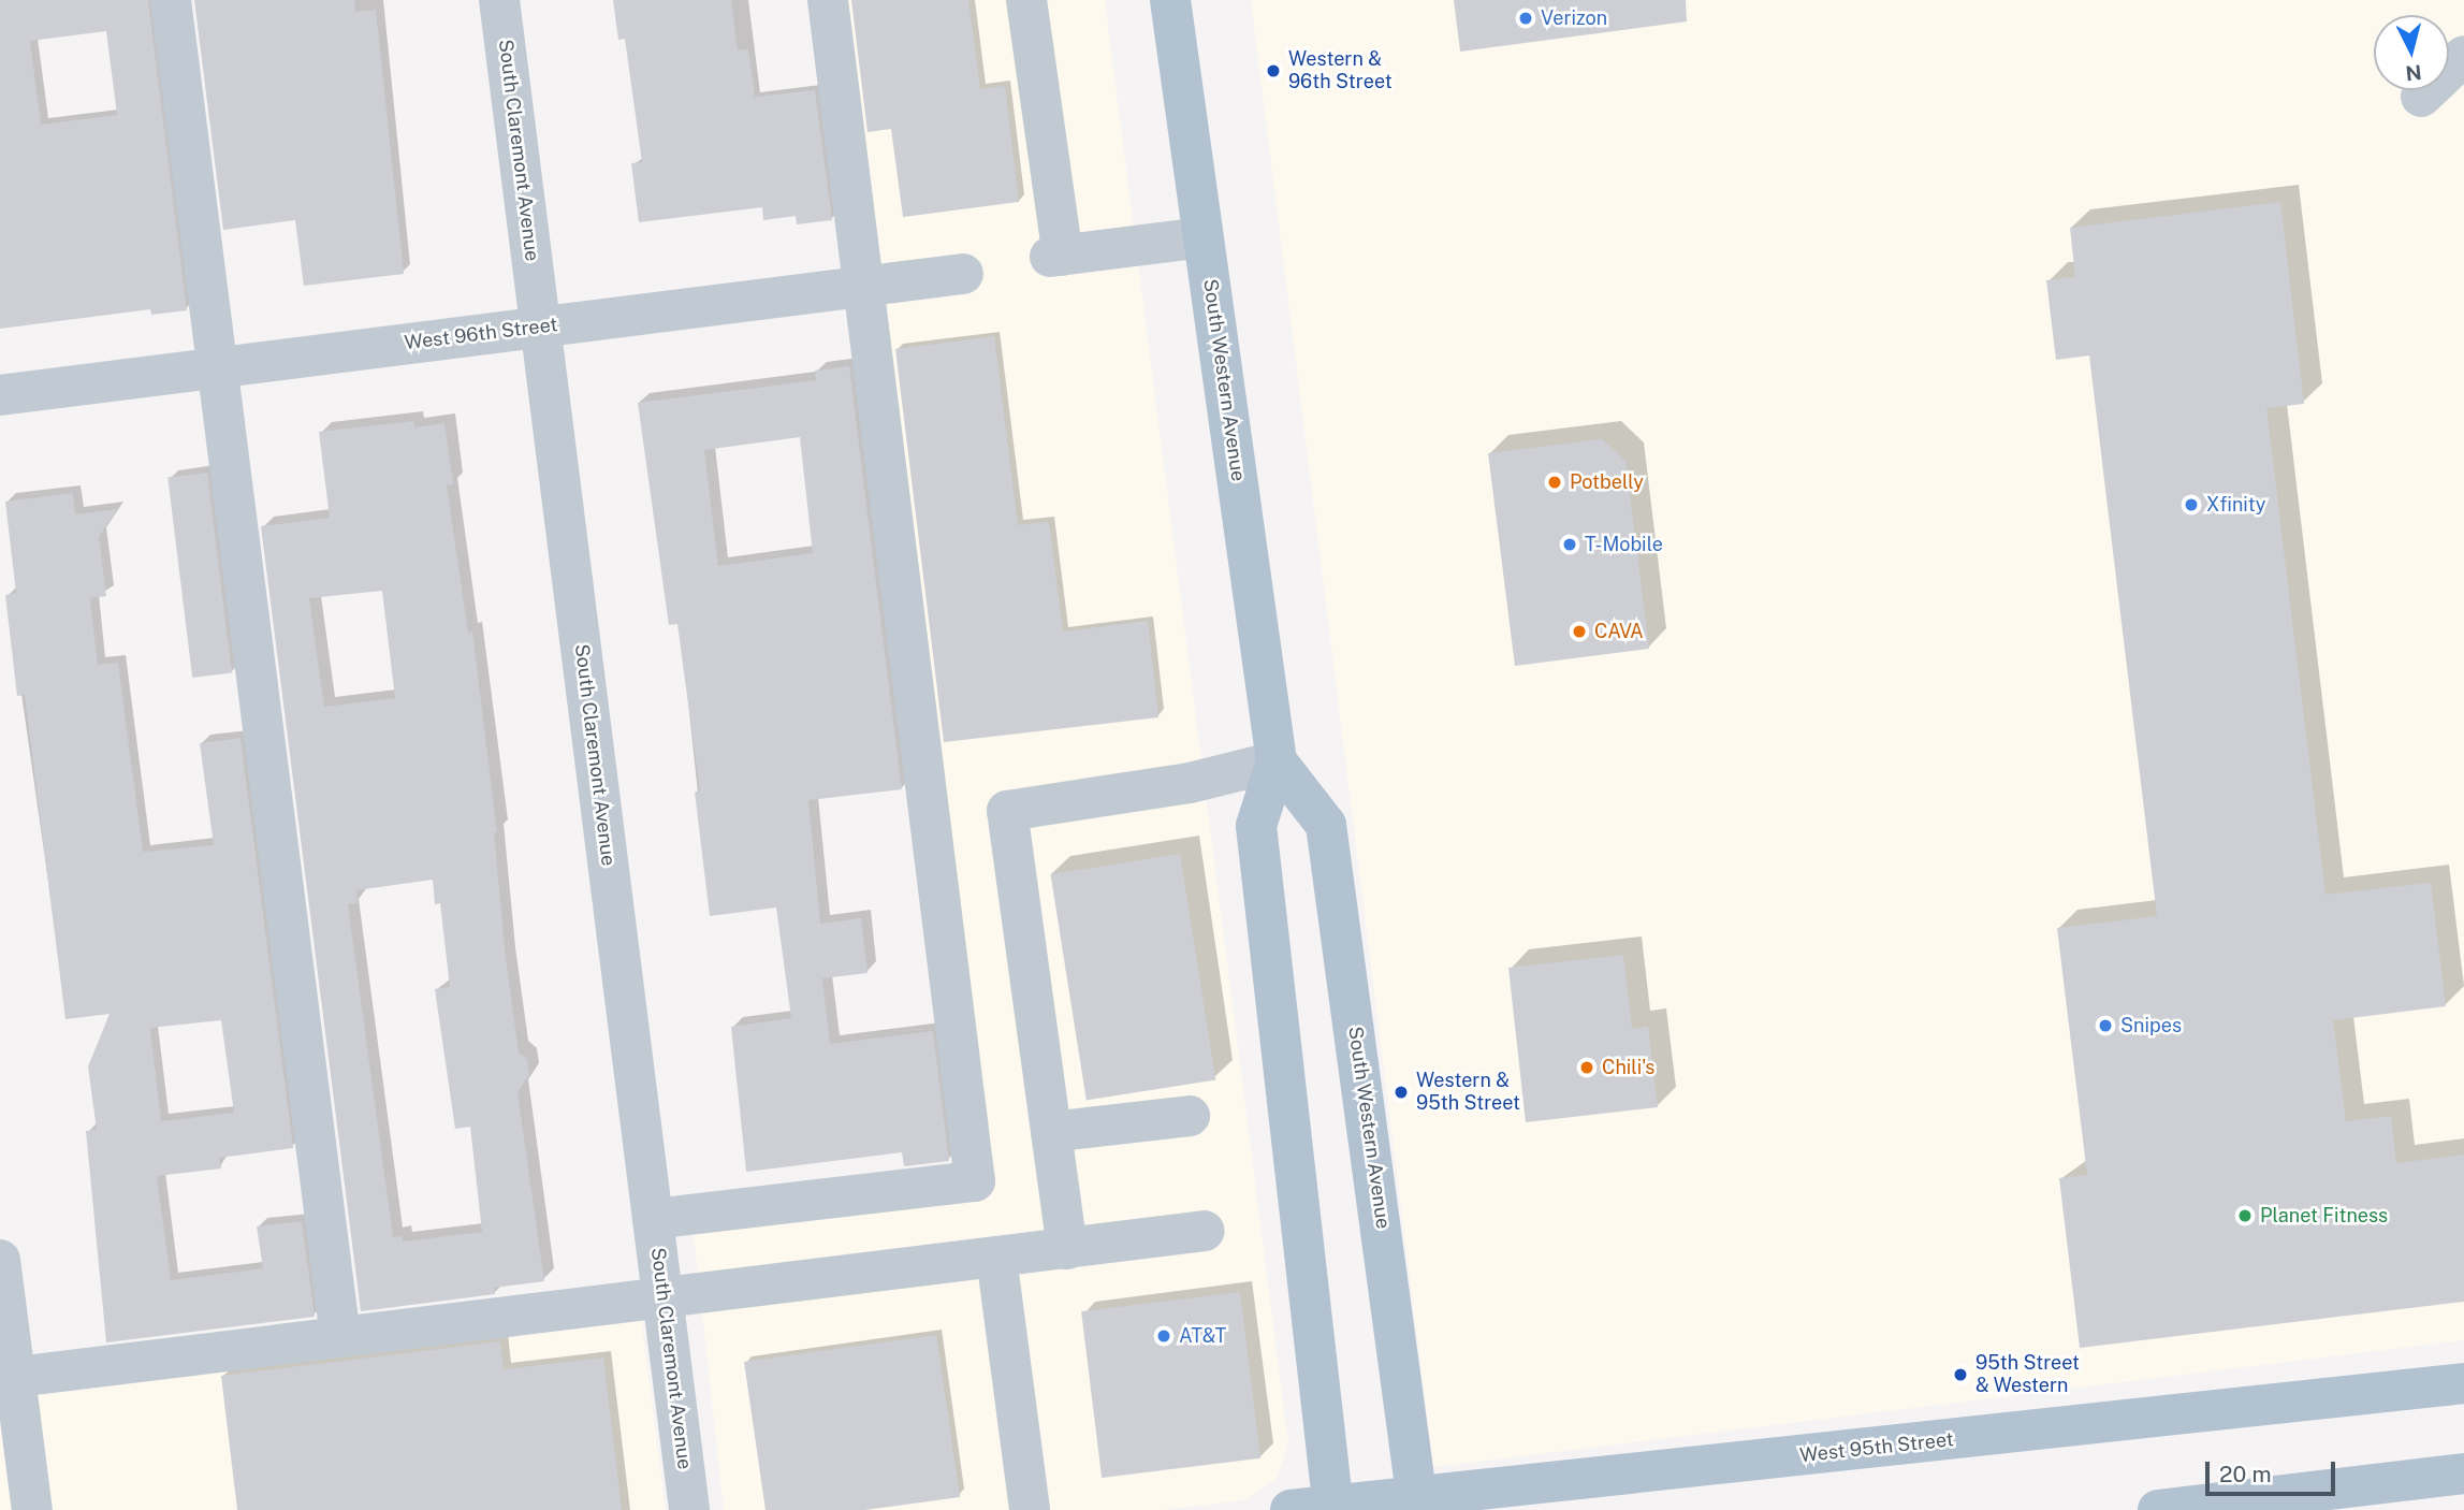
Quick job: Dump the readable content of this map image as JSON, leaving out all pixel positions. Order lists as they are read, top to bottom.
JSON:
{
  "streets": {
    "main road": ["South Western Avenue", "West 95th Street"],
    "street": ["South Claremont Avenue", "West 96th Street"]
  },
  "crossings": [
    ["South Claremont Avenue", "West 96th Street"],
    ["South Western Avenue", "West 95th Street"]
  ],
  "places": [
    "Verizon",
    "Western & 96th Street",
    "Potbelly",
    "Xfinity",
    "T-Mobile",
    "CAVA",
    "Snipes",
    "Chili's",
    "Western & 95th Street",
    "Planet Fitness",
    "AT&T",
    "95th Street & Western"
  ],
  "scale_bar": "20 m",
  "north": "bottom"
}
